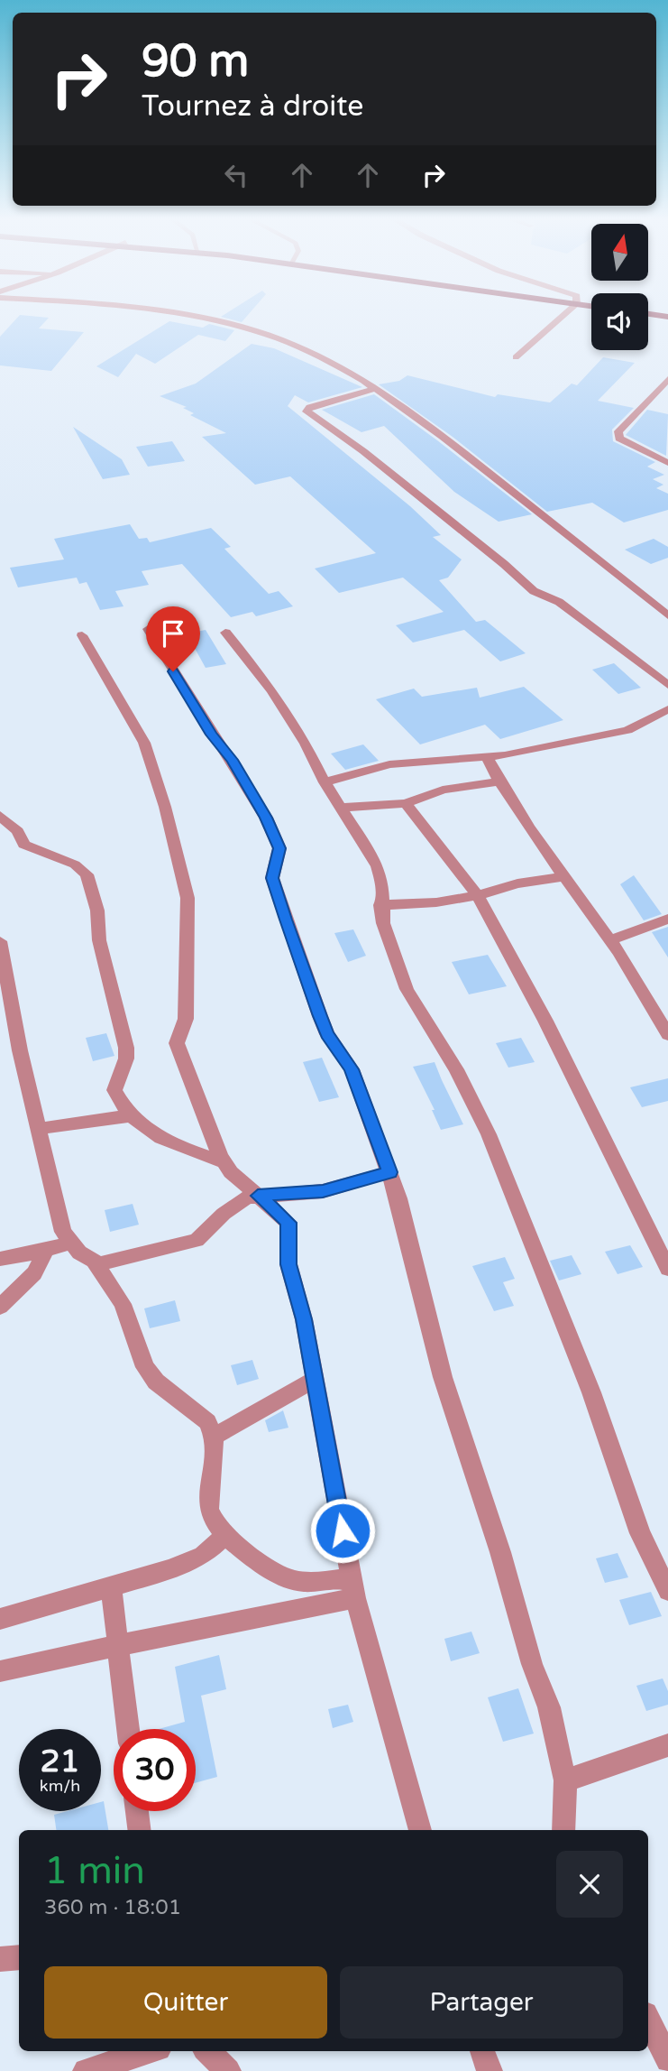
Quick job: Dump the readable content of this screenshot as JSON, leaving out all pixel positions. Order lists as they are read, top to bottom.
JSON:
{
  "north": "top",
  "page": {
    "turn": ["90 m", "Tournez à droite"],
    "speed": "21 km/h",
    "limit": "30",
    "heading": ["1 min", "360 m · 18:01"],
    "buttons": ["Quitter", "Partager"]
  }
}
